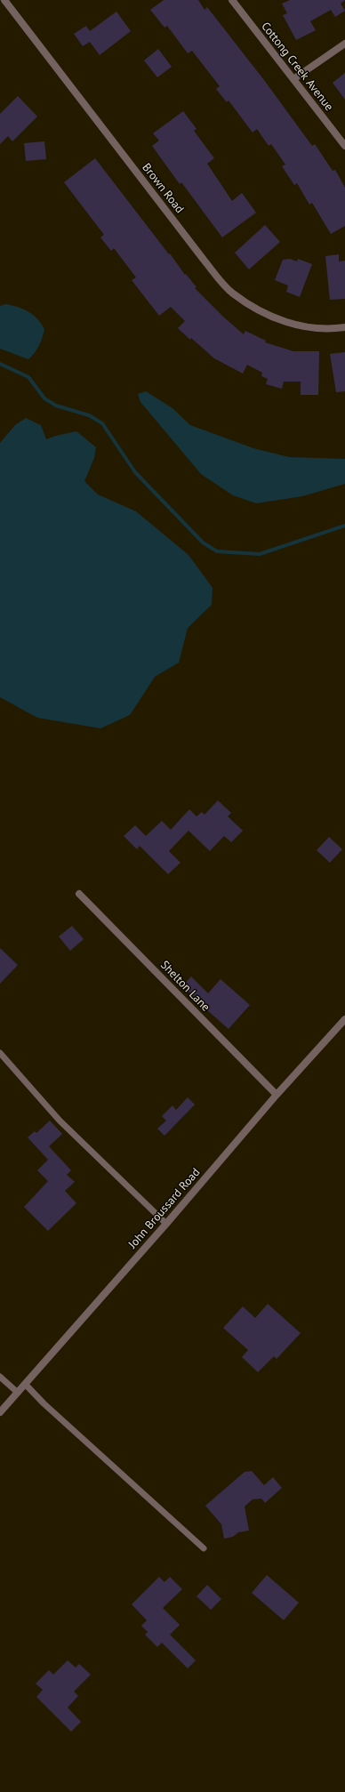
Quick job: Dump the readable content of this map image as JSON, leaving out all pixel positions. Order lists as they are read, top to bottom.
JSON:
{
  "streets": {
    "street": [
      "Cottong Creek Avenue",
      "Brown Road",
      "Shelton Lane",
      "John Broussard Road"
    ]
  },
  "crossings": [
    ["Shelton Lane", "John Broussard Road"]
  ]
}
